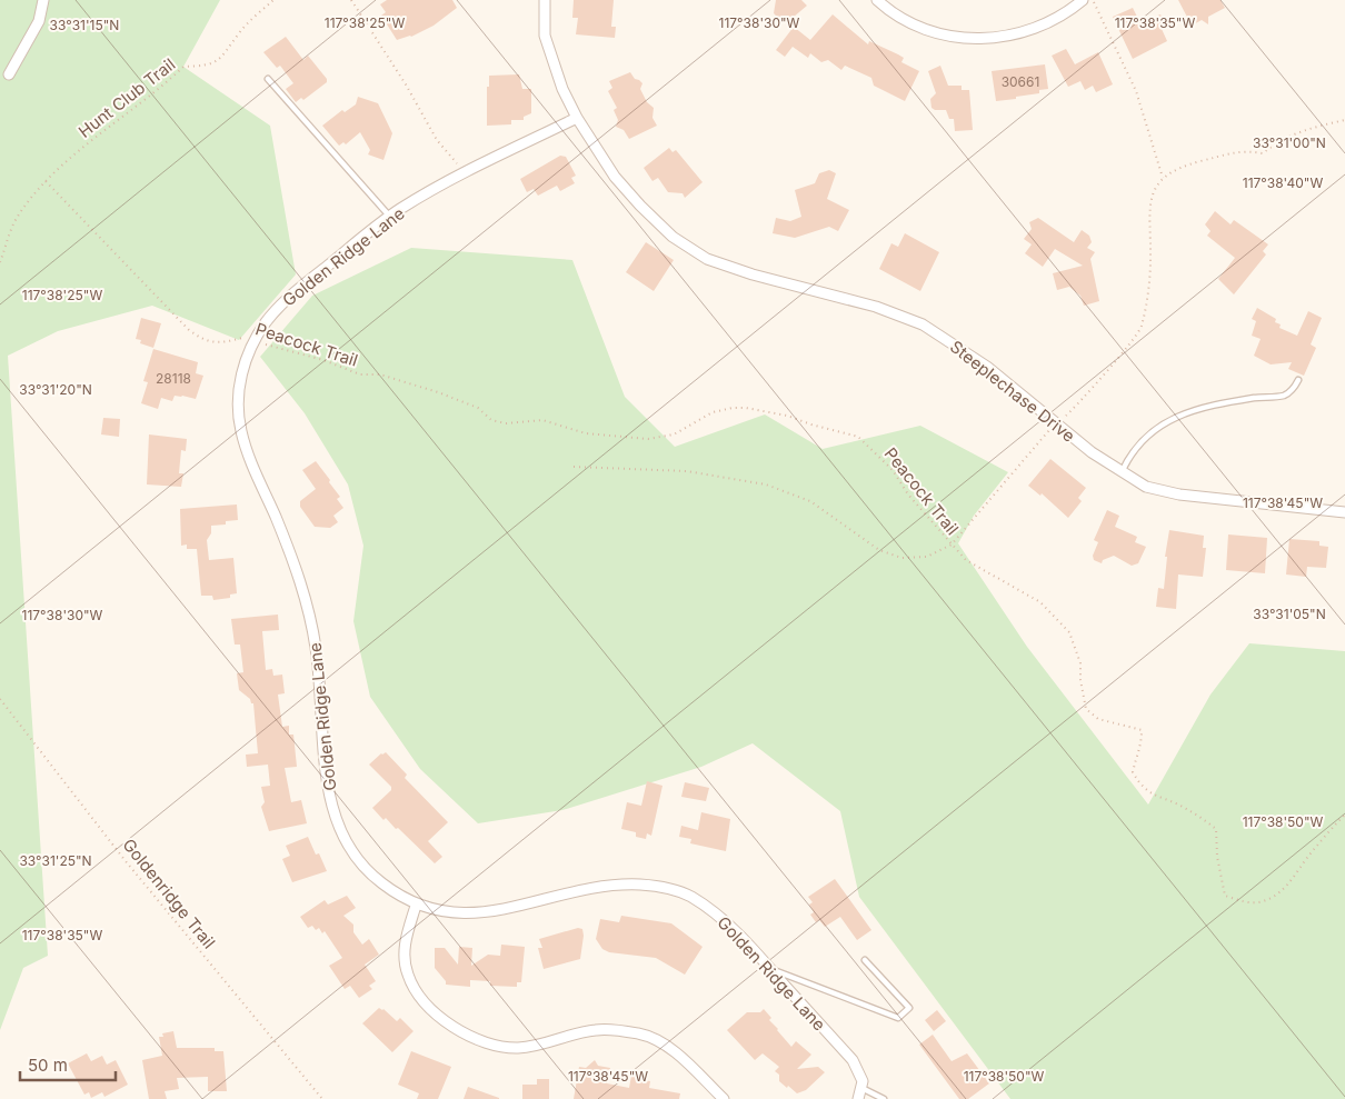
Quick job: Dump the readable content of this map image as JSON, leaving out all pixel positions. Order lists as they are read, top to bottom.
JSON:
{
  "streets": {
    "street": ["Golden Ridge Lane", "Steeplechase Drive"],
    "path": ["Hunt Club Trail", "Peacock Trail", "Goldenridge Trail"]
  },
  "crossings": [
    ["Hunt Club Trail", "Peacock Trail"],
    ["Golden Ridge Lane", "Peacock Trail"],
    ["Golden Ridge Lane", "Steeplechase Drive"]
  ],
  "house_numbers": ["30661", "28118"],
  "scale_bar": "50 m",
  "coordinates": [
    "117°38'25\"W",
    "117°38'30\"W",
    "117°38'35\"W",
    "33°31'15\"N",
    "33°31'00\"N",
    "117°38'40\"W",
    "33°31'20\"N",
    "117°38'45\"W",
    "33°31'05\"N",
    "117°38'50\"W",
    "33°31'25\"N"
  ]
}
